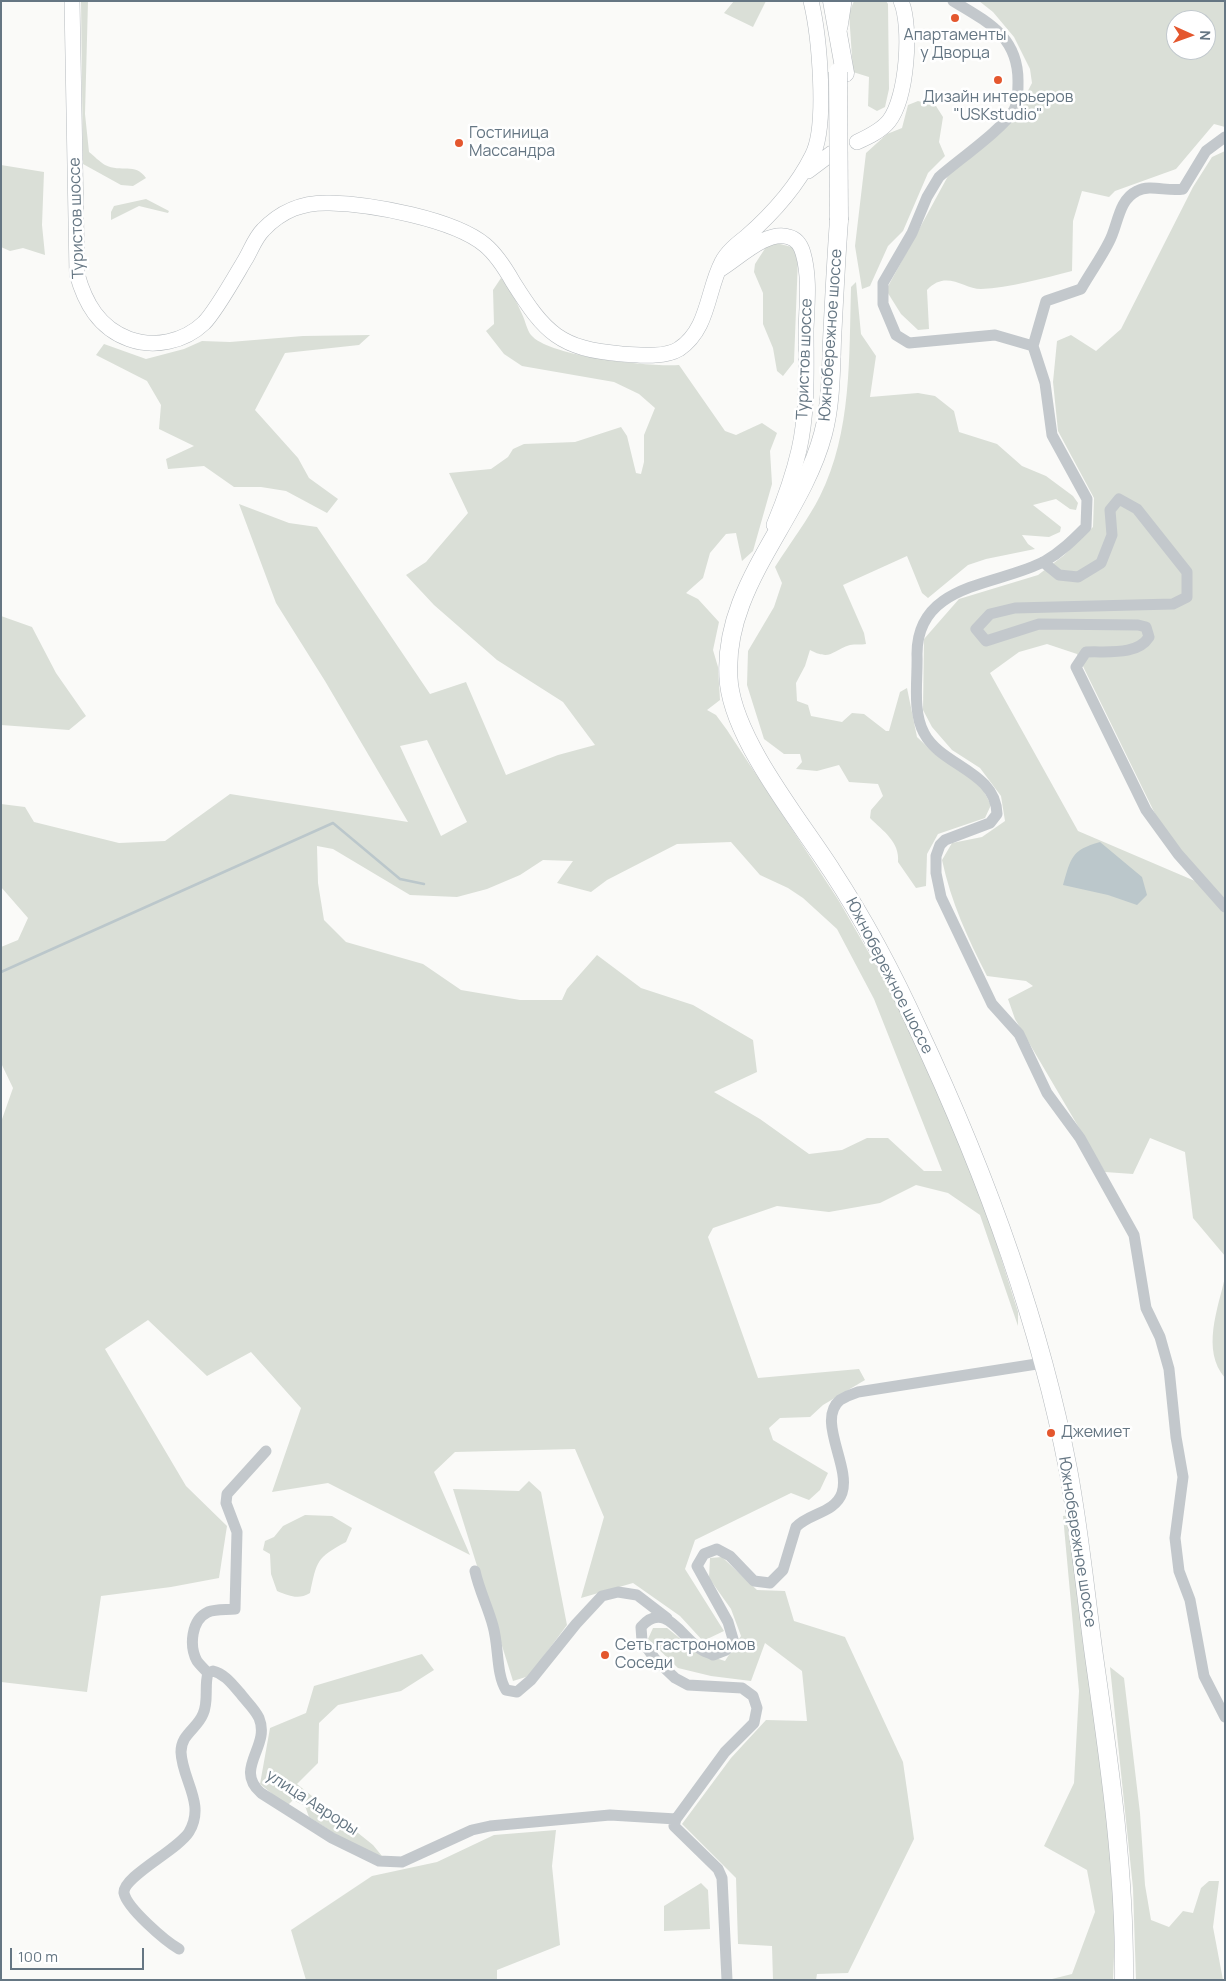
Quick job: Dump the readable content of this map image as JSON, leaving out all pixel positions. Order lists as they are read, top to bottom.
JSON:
{
  "streets": {
    "highway": ["Южнобережное шоссе"],
    "main road": ["Туристов шоссе"],
    "street": ["улица Авроры"]
  },
  "crossings": [
    ["Туристов шоссе", "Южнобережное шоссе"]
  ],
  "places": [
    "Апартаменты у Дворца",
    "Дизайн интерьеров \"USKstudio\"",
    "Гостиница Массандра",
    "Джемиет",
    "Сеть гастрономов Соседи"
  ],
  "scale_bar": "100 m",
  "north": "right"
}
